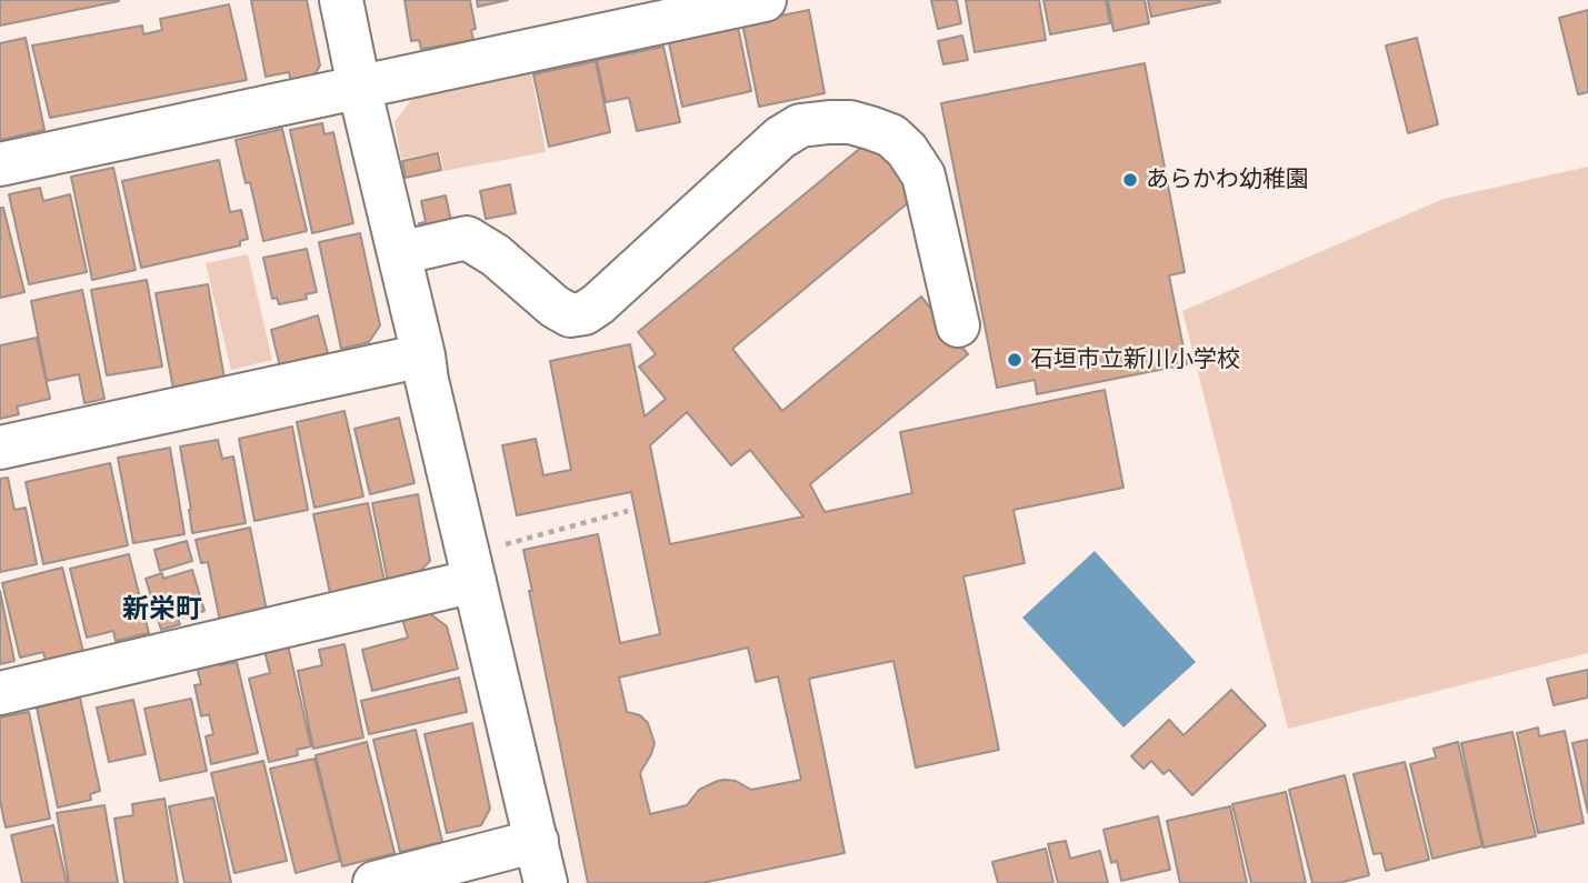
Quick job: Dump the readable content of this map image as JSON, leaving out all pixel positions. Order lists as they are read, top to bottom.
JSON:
{
  "districts": ["新栄町"],
  "places": ["あらかわ幼稚園", "石垣市立新川小学校"]
}
